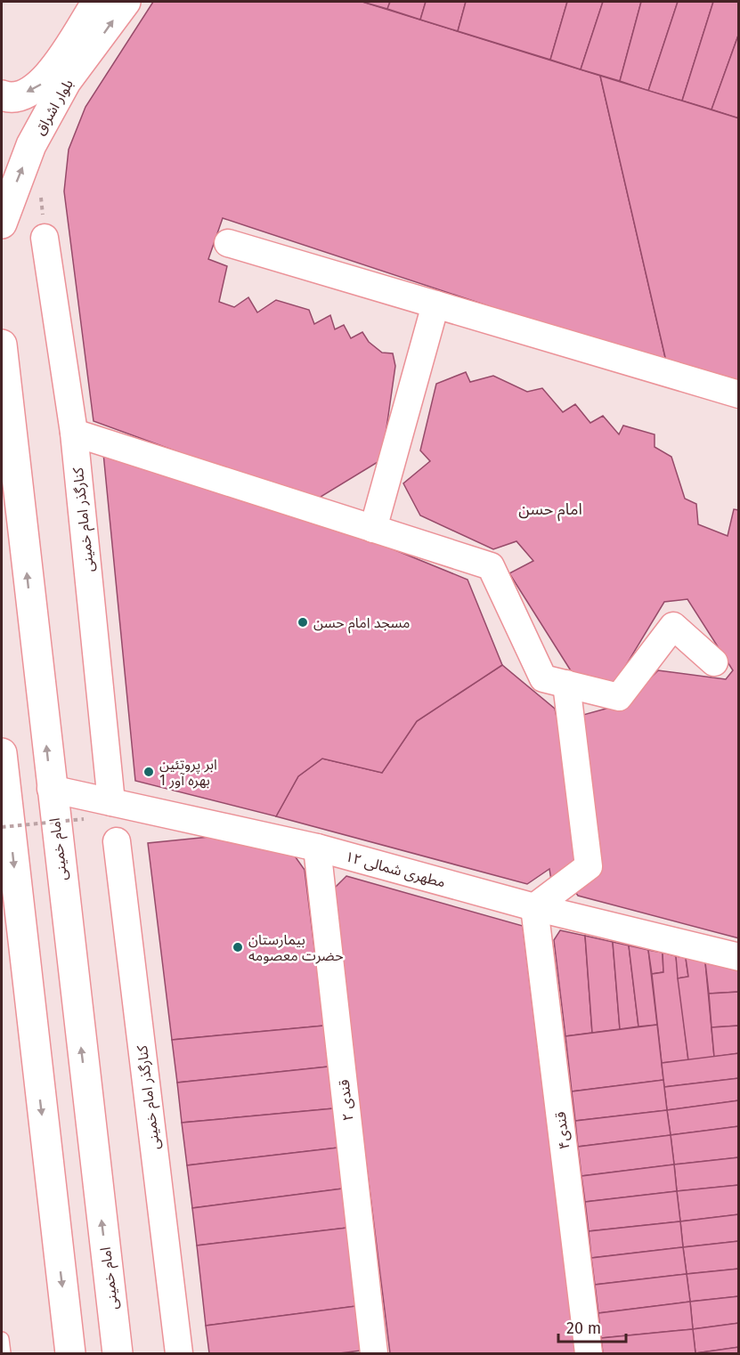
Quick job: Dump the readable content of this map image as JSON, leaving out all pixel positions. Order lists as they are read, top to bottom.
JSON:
{
  "streets": {
    "main road": ["بلوار اشراق", "امام خمینی"],
    "street": [
      "کنارگذر امام خمینی",
      "مطهری شمالی ۱۲",
      "قندی ۲",
      "قندی۴"
    ]
  },
  "crossings": [
    ["کنارگذر امام خمینی", "مطهری شمالی ۱۲"],
    ["امام خمینی", "مطهری شمالی ۱۲"],
    ["مطهری شمالی ۱۲", "قندی ۲"],
    ["مطهری شمالی ۱۲", "قندی۴"]
  ],
  "districts": ["امام حسن"],
  "places": ["مسجد امام حسن", "ابر پروتئین بهره آور 1", "بیمارستان حضرت معصومه"],
  "scale_bar": "20 m"
}
